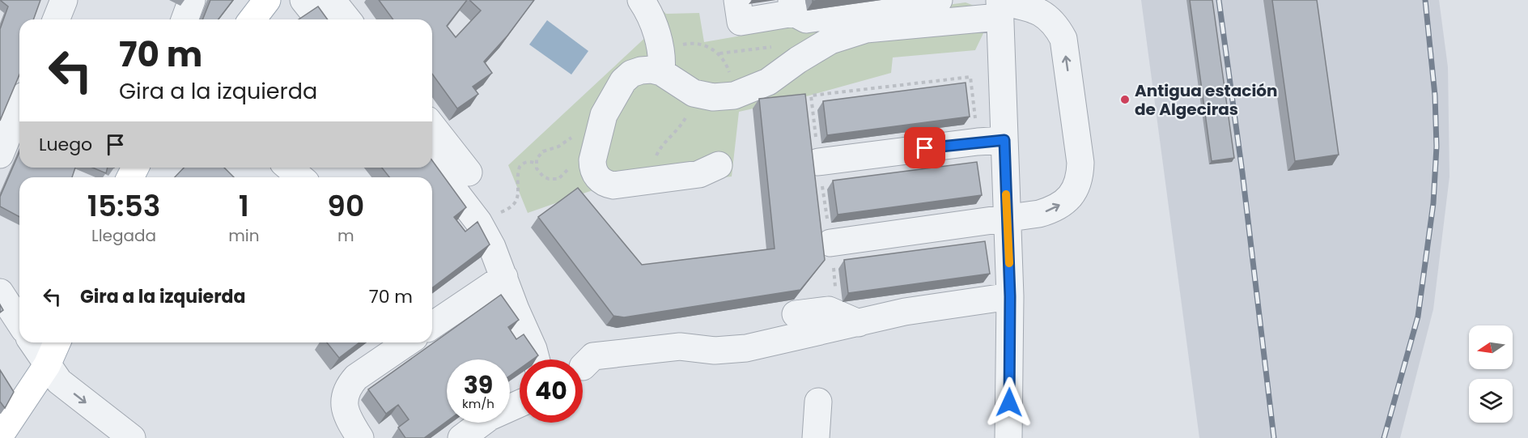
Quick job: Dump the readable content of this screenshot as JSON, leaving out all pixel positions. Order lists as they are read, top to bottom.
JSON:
{
  "places": ["Antigua estación de Algeciras"],
  "north": "left",
  "page": {
    "turn": ["70 m", "Gira a la izquierda"],
    "then": "Luego",
    "eta": [
      "15:53",
      "Llegada",
      "1",
      "min",
      "90",
      "m"
    ],
    "list": [
      {
        "name": "Gira a la izquierda",
        "value": "70 m"
      }
    ],
    "speed": "39 km/h",
    "limit": "40"
  }
}
